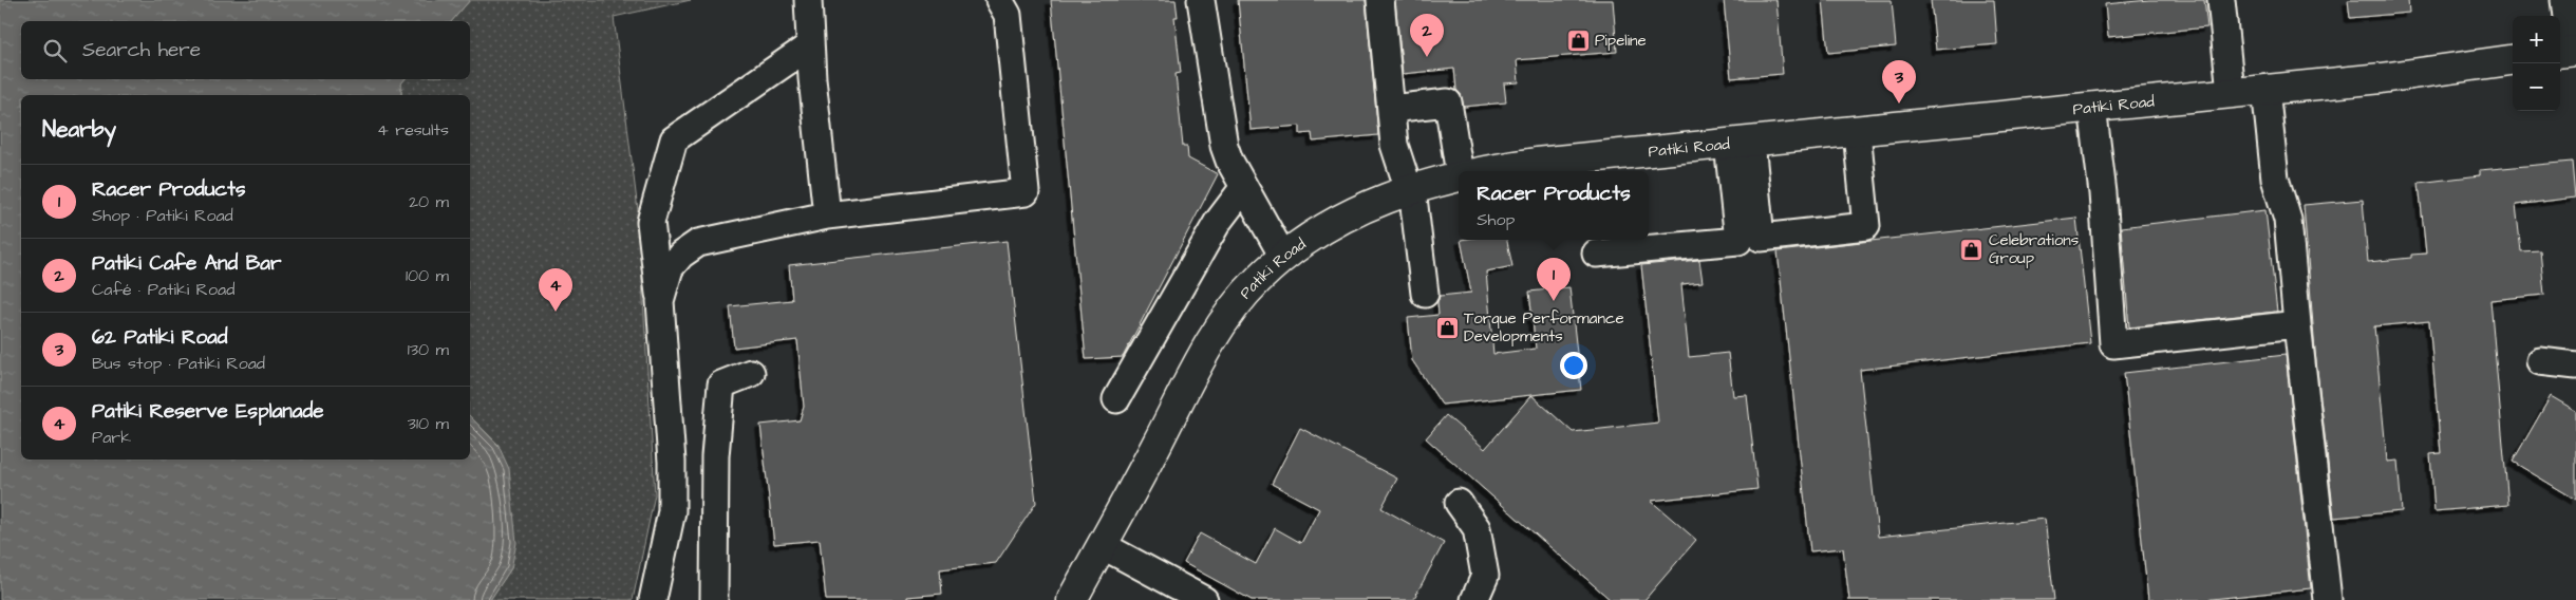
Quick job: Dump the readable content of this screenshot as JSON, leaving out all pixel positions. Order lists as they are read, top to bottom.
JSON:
{
  "streets": {
    "main road": ["Patiki Road"]
  },
  "places": {
    "shop": ["Pipeline", "Celebrations Group", "Torque Performance Developments"]
  },
  "page": {
    "pins": [
      "2",
      "3",
      "1",
      "4"
    ],
    "map_buttons": ["+", "−"],
    "search": "Search here",
    "heading": ["Nearby", "4 results"],
    "list": [
      {
        "mark": "1",
        "name": "Racer Products",
        "note": "Shop · Patiki Road",
        "value": "20 m"
      },
      {
        "mark": "2",
        "name": "Patiki Cafe And Bar",
        "note": "Café · Patiki Road",
        "value": "100 m"
      },
      {
        "mark": "3",
        "name": "62 Patiki Road",
        "note": "Bus stop · Patiki Road",
        "value": "130 m"
      },
      {
        "mark": "4",
        "name": "Patiki Reserve Esplanade",
        "note": "Park",
        "value": "310 m"
      }
    ],
    "popup": ["Racer Products", "Shop"]
  }
}
